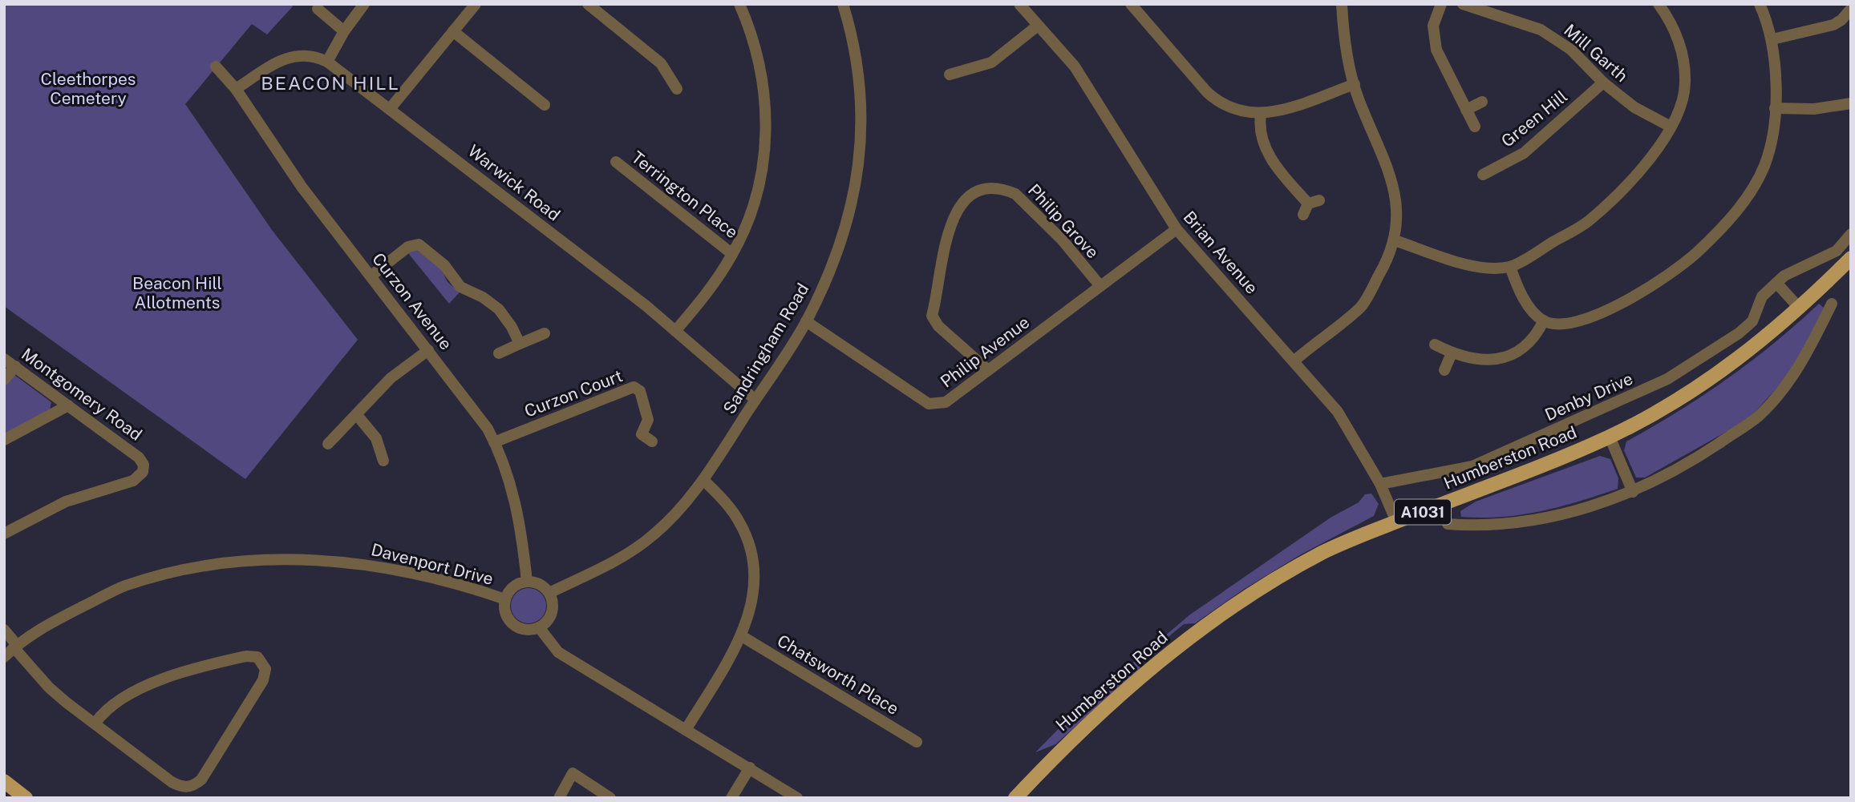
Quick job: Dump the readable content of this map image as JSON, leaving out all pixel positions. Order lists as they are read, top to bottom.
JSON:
{
  "streets": {
    "main road": ["Humberston Road", "A1031"],
    "street": [
      "Mill Garth",
      "Green Hill",
      "Warwick Road",
      "Terrington Place",
      "Philip Grove",
      "Brian Avenue",
      "Curzon Avenue",
      "Sandringham Road",
      "Philip Avenue",
      "Curzon Court",
      "Montgomery Road",
      "Denby Drive",
      "Davenport Drive",
      "Chatsworth Place"
    ]
  },
  "crossings": [
    ["Mill Garth", "Green Hill"],
    ["Warwick Road", "Curzon Avenue"],
    ["Warwick Road", "Sandringham Road"],
    ["Philip Grove", "Philip Avenue"],
    ["Brian Avenue", "Philip Avenue"],
    ["Brian Avenue", "Denby Drive"],
    ["Brian Avenue", "Humberston Road"],
    ["Curzon Avenue", "Sandringham Road"],
    ["Curzon Avenue", "Curzon Court"],
    ["Curzon Avenue", "Davenport Drive"],
    ["Sandringham Road", "Philip Avenue"],
    ["Sandringham Road", "Davenport Drive"]
  ],
  "districts": ["BEACON HILL"],
  "parks": ["Cleethorpes Cemetery", "Beacon Hill Allotments"]
}
